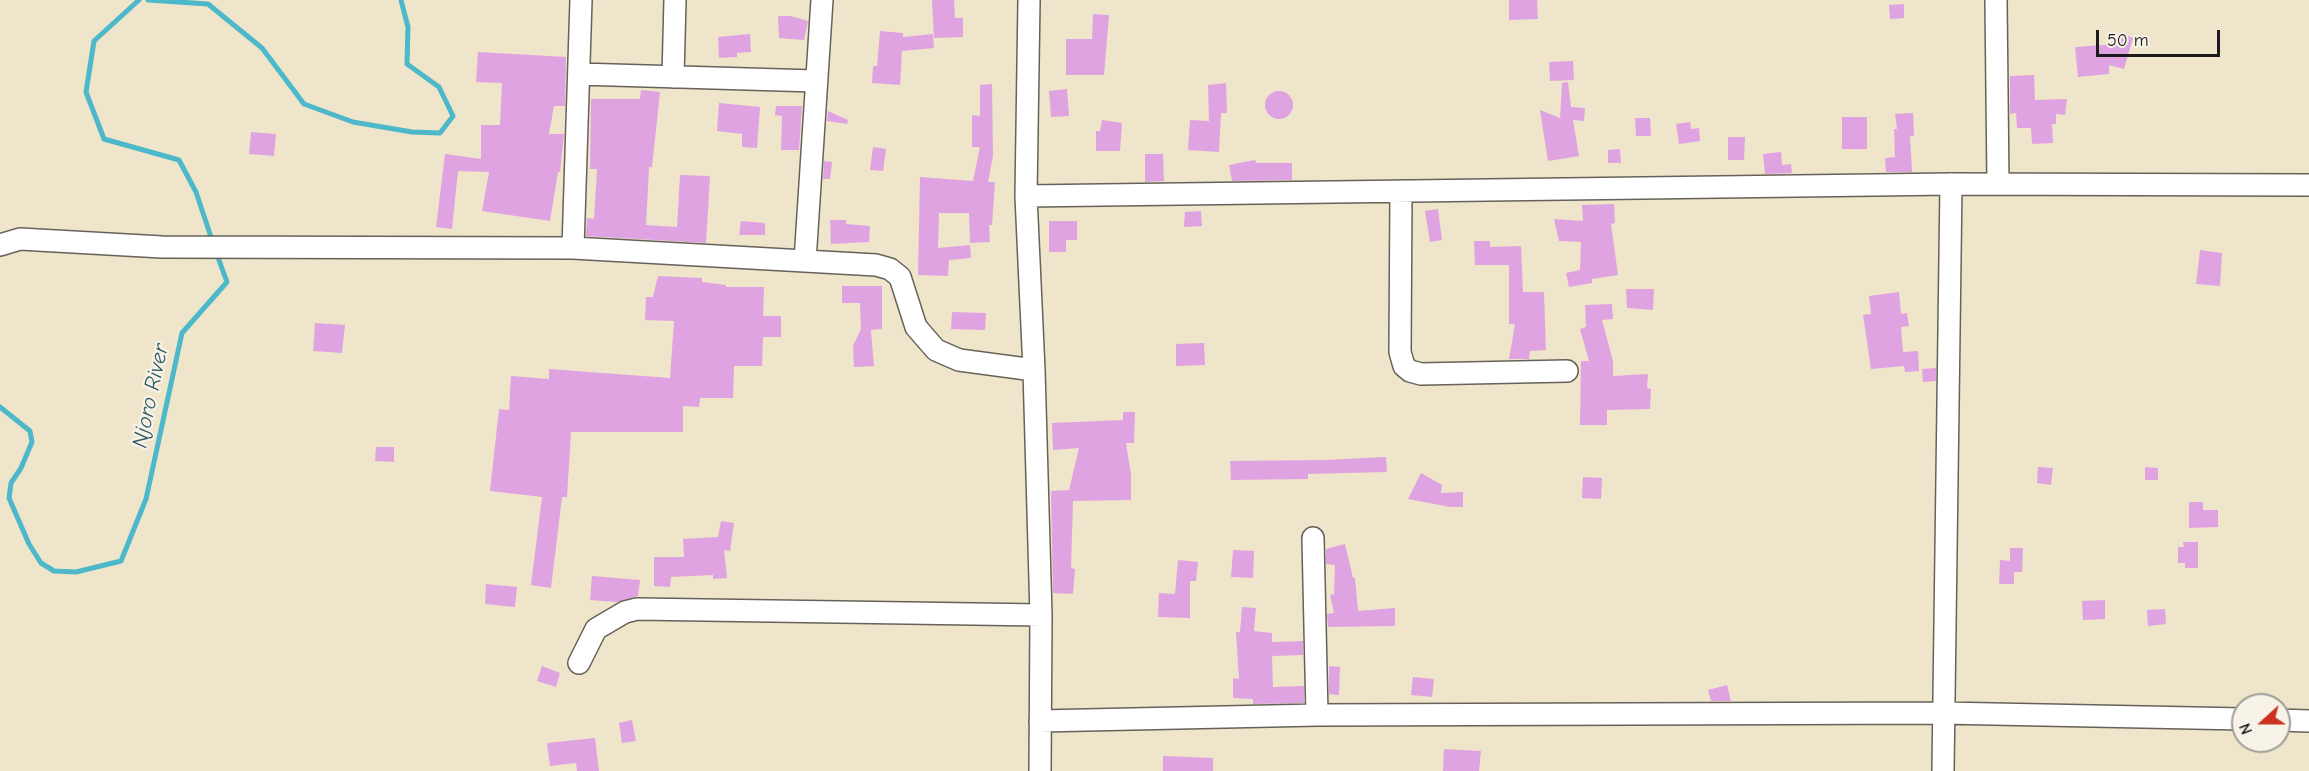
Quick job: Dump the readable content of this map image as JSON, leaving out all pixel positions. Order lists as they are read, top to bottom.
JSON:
{
  "water": ["Njoro River"],
  "scale_bar": "50 m",
  "north": "left"
}
